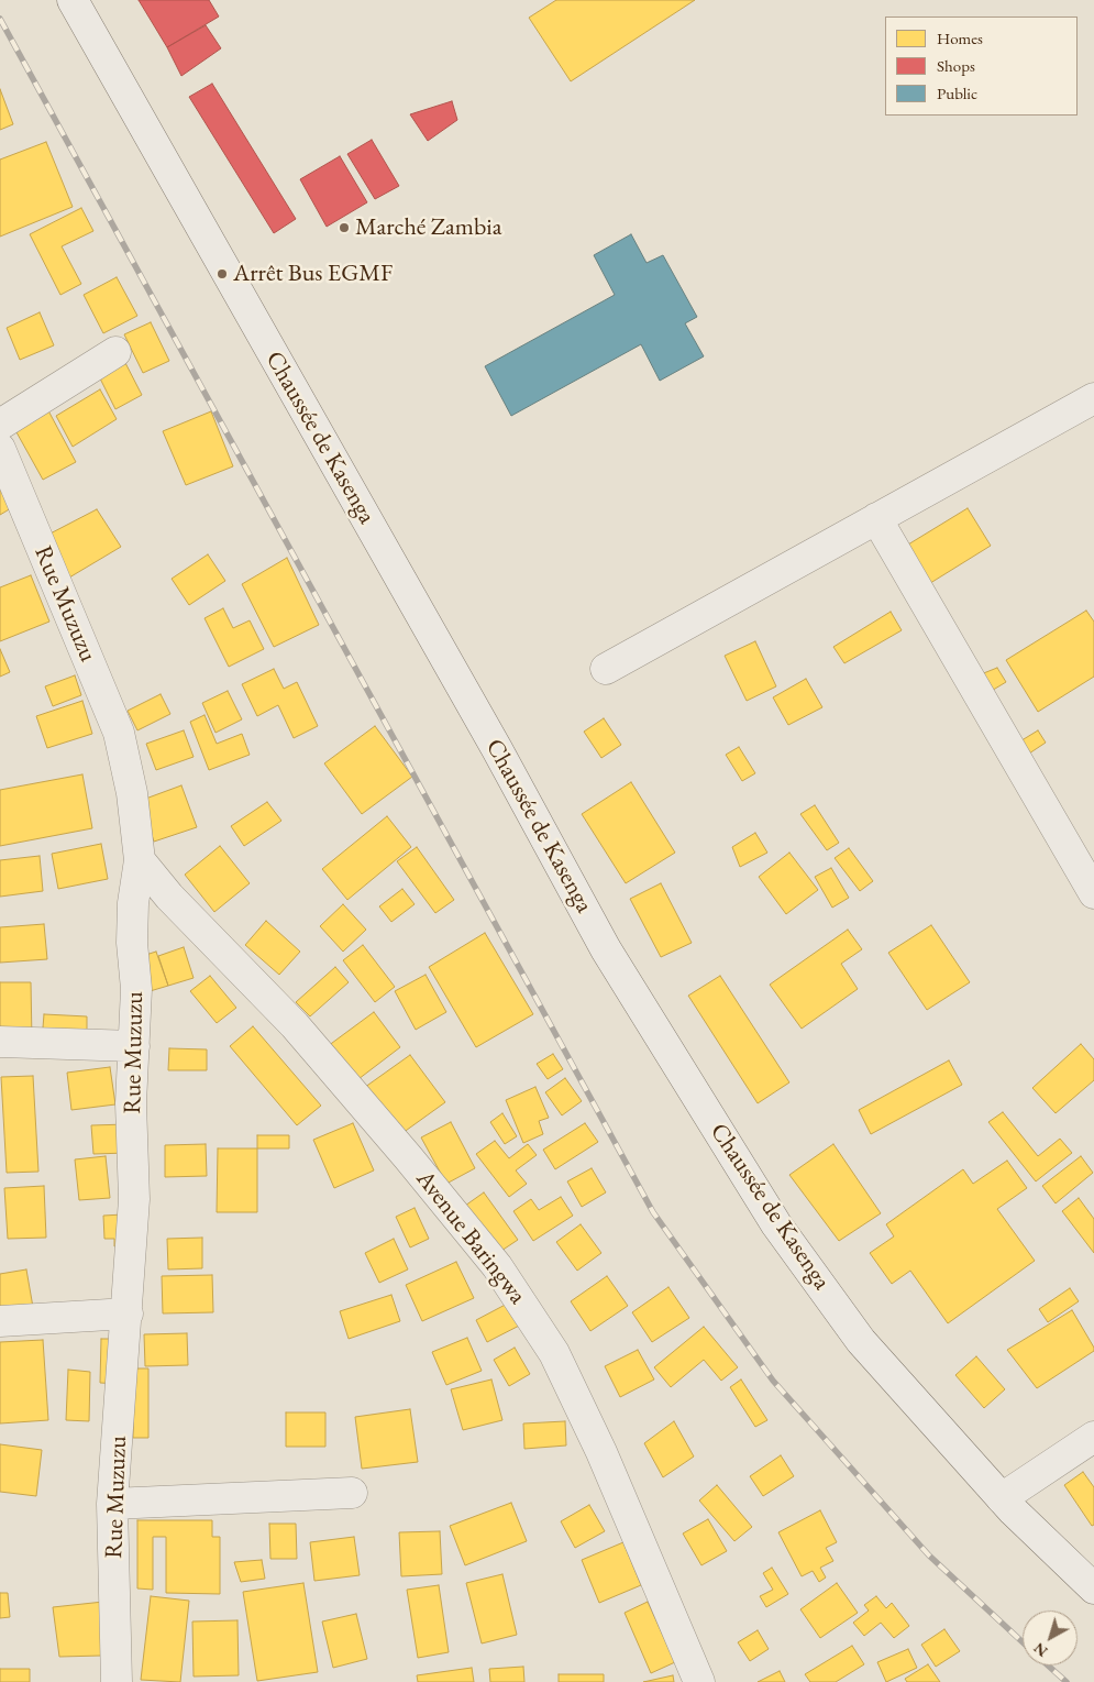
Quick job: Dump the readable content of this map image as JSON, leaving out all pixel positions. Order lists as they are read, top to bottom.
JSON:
{
  "streets": {
    "street": ["Chaussée de Kasenga", "Rue Muzuzu", "Avenue Baringwa"]
  },
  "crossings": [
    ["Rue Muzuzu", "Avenue Baringwa"]
  ],
  "places": ["Marché Zambia", "Arrêt Bus EGMF"],
  "legend": ["Homes", "Shops", "Public"],
  "north": "bottom left"
}
